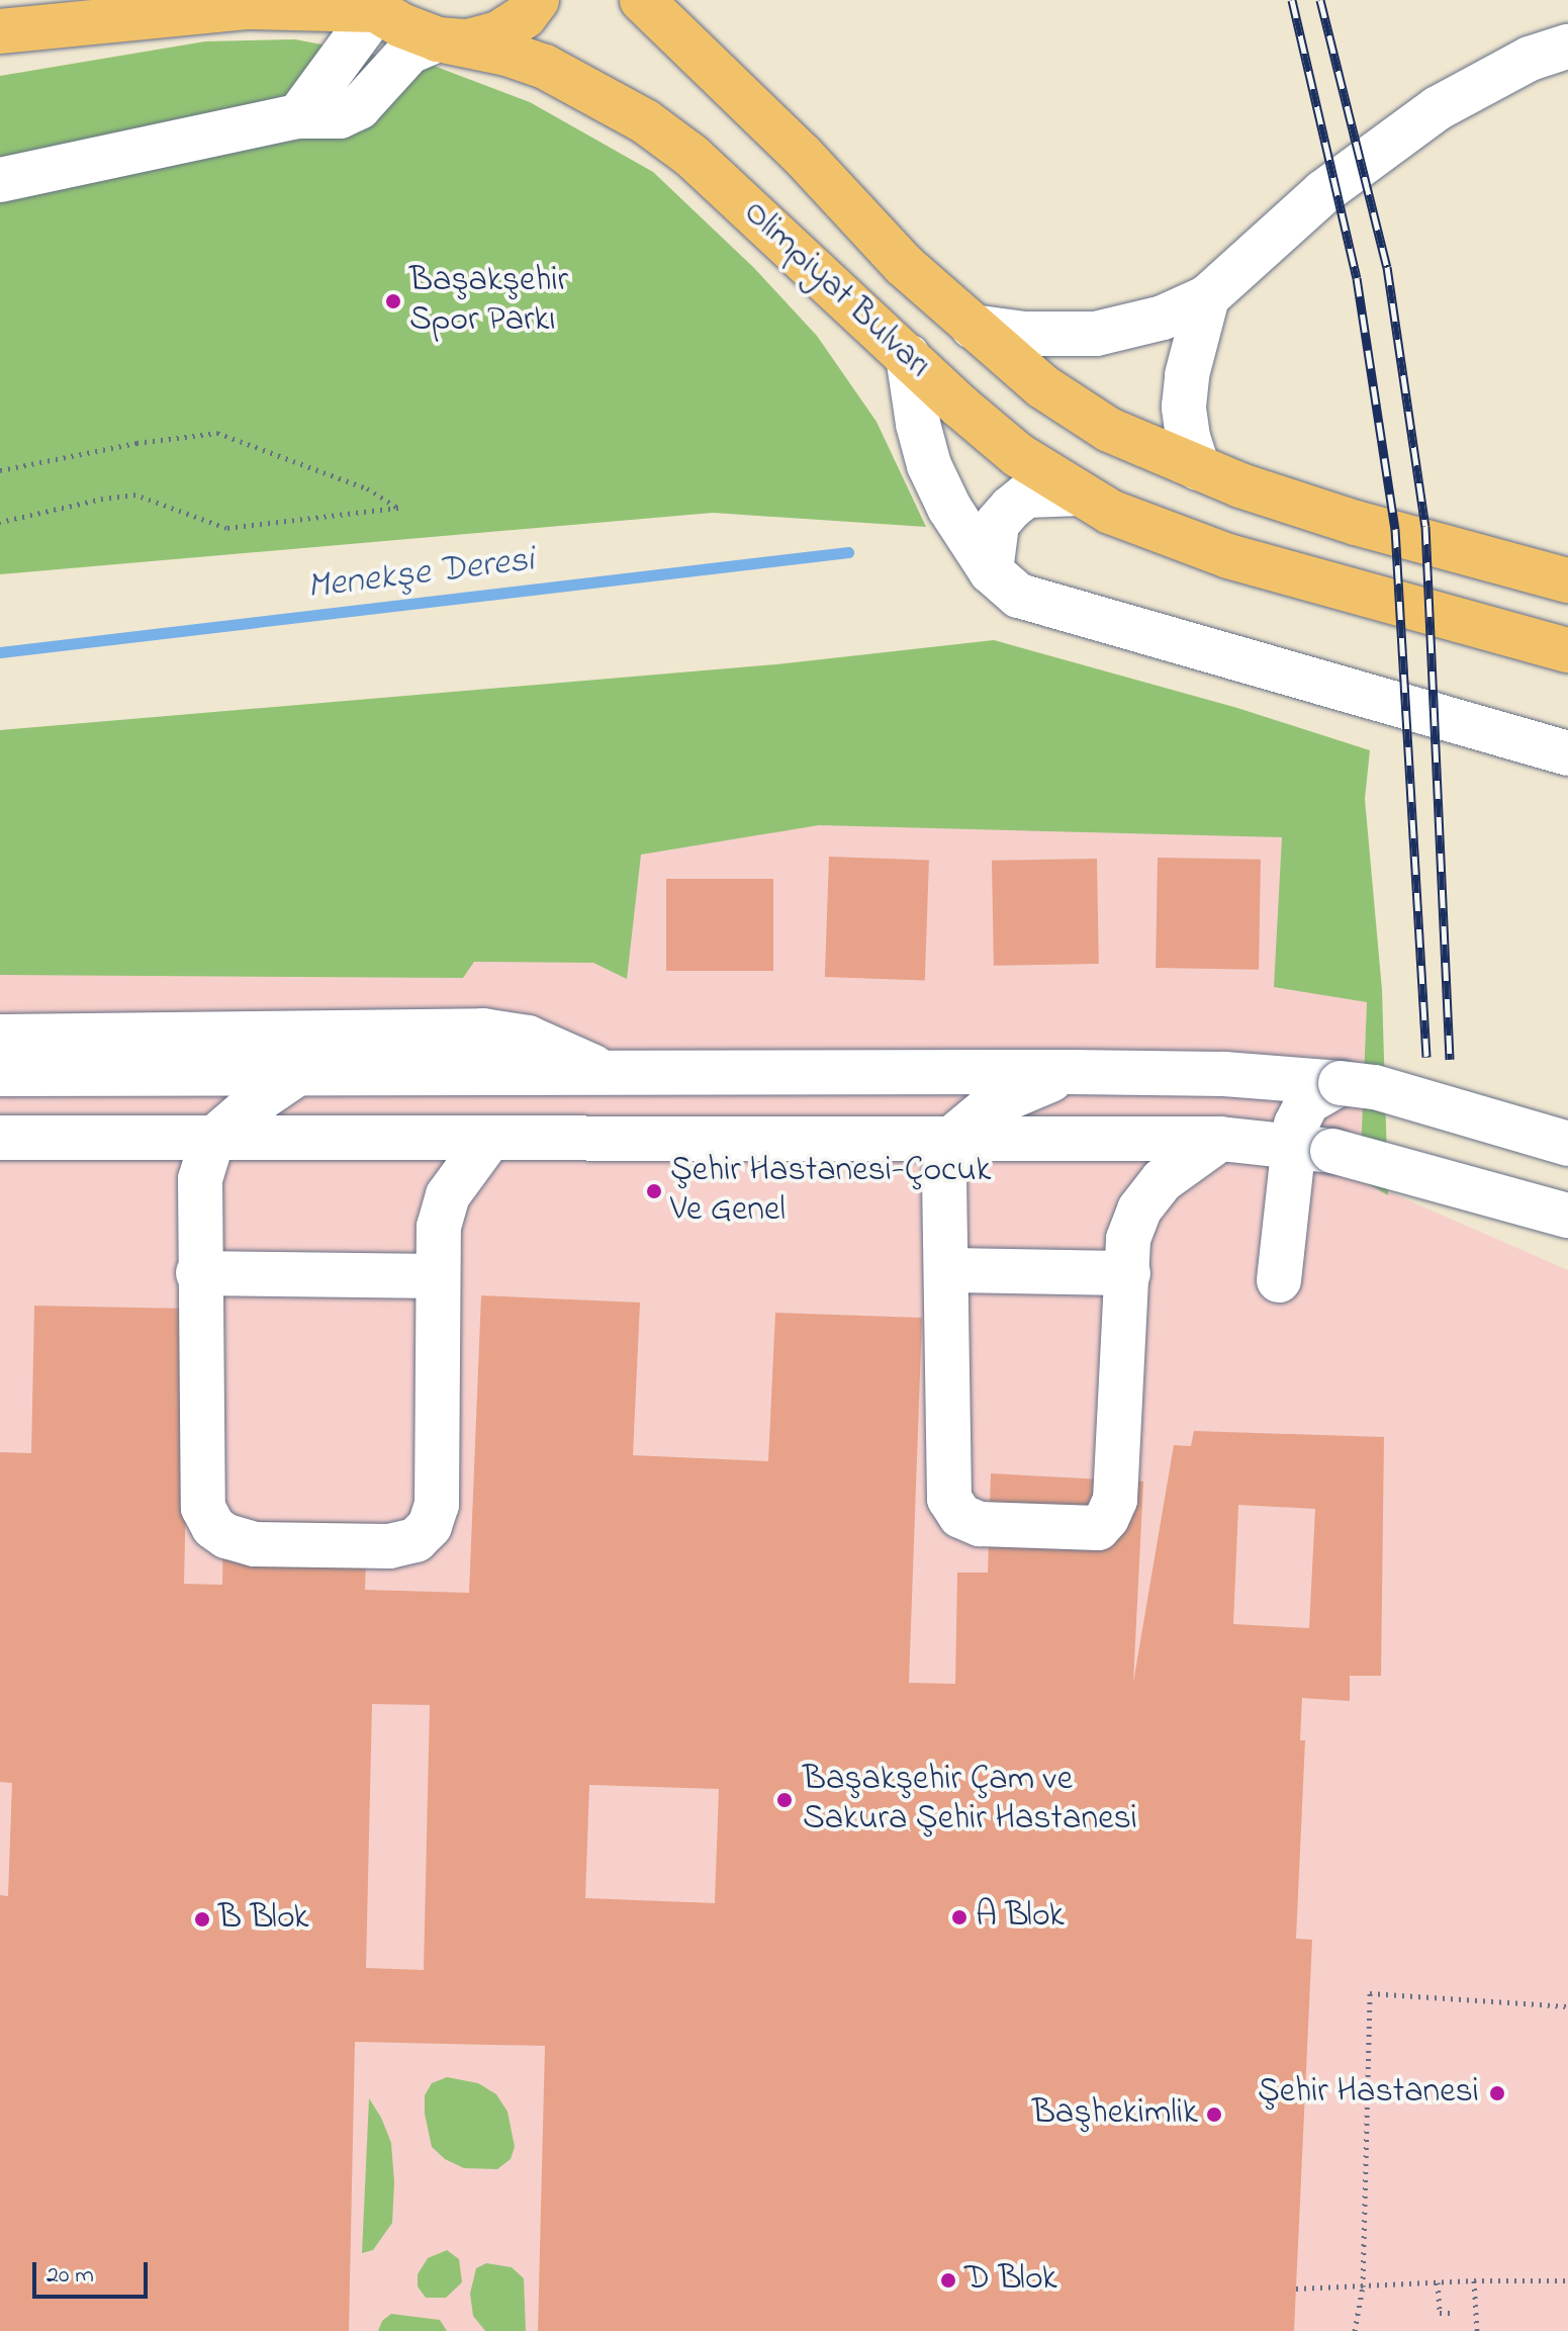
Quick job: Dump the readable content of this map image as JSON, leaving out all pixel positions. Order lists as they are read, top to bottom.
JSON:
{
  "streets": {
    "main road": ["Olimpiyat Bulvarı"]
  },
  "water": ["Menekşe Deresi"],
  "places": [
    "Başakşehir Spor Parkı",
    "Şehir Hastanesi-Çocuk Ve Genel",
    "Başakşehir Çam ve Sakura Şehir Hastanesi",
    "A Blok",
    "B Blok",
    "Şehir Hastanesi",
    "Başhekimlik",
    "D Blok"
  ],
  "scale_bar": "20 m"
}
